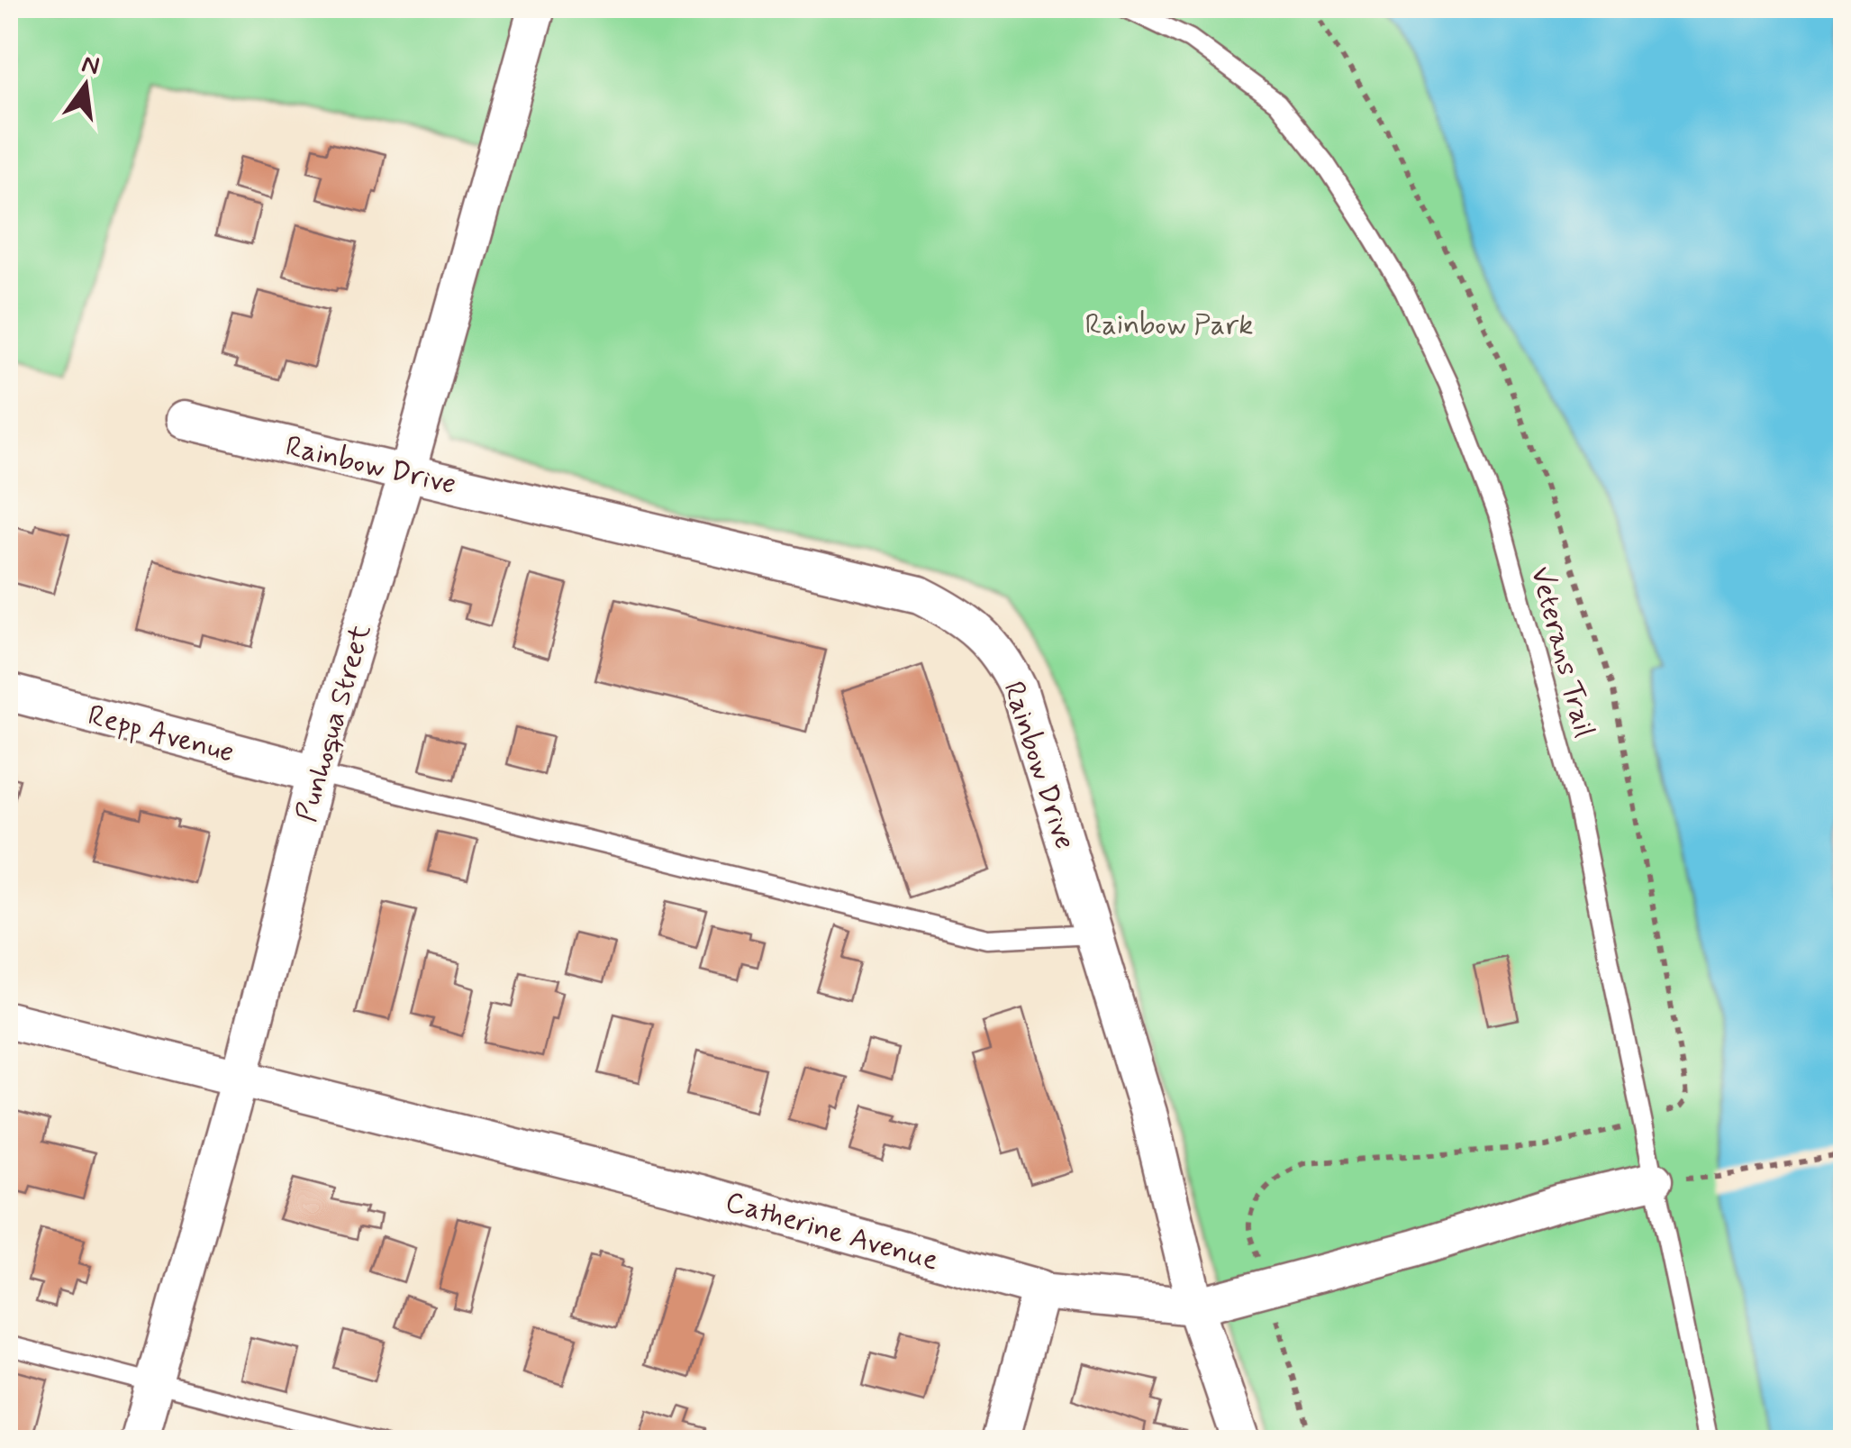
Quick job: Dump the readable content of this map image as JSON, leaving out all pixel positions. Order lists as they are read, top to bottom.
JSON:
{
  "streets": {
    "street": [
      "Rainbow Drive",
      "Punhoqua Street",
      "Repp Avenue",
      "Catherine Avenue"
    ],
    "lane": ["Veterans Trail"]
  },
  "crossings": [
    ["Rainbow Drive", "Punhoqua Street"],
    ["Rainbow Drive", "Catherine Avenue"],
    ["Veterans Trail", "Catherine Avenue"],
    ["Punhoqua Street", "Repp Avenue"],
    ["Punhoqua Street", "Catherine Avenue"]
  ],
  "parks": ["Rainbow Park"],
  "north": "top"
}
